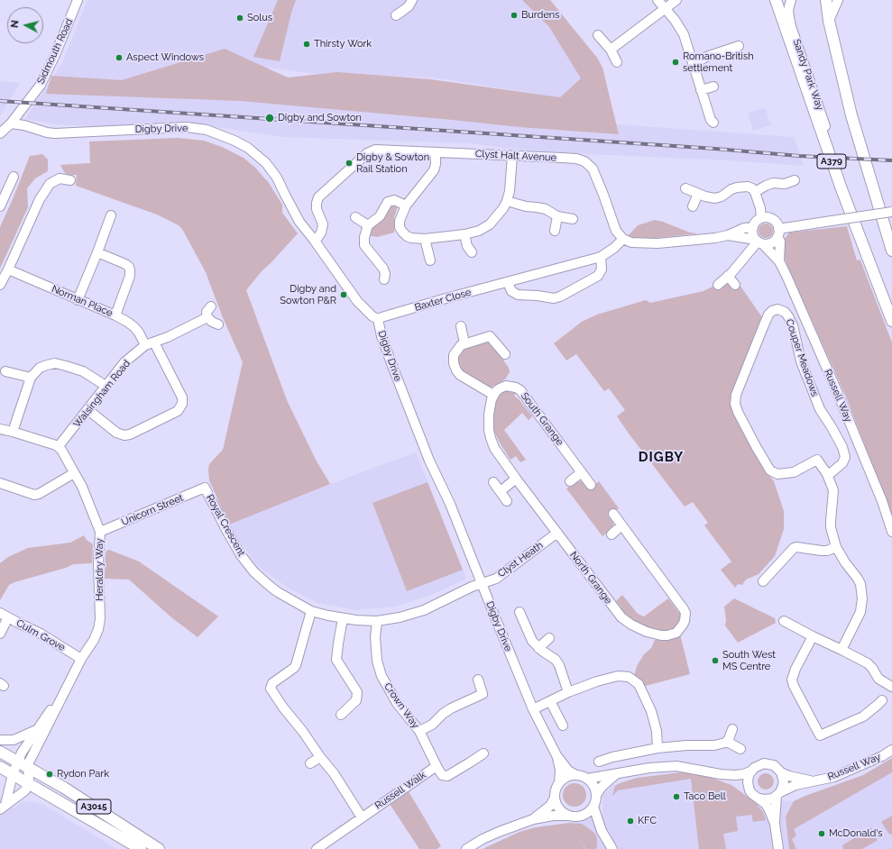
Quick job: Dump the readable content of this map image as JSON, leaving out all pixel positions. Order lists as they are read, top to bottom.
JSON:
{
  "streets": {
    "main road": ["A379", "A3015"],
    "street": [
      "Sidmouth Road",
      "Sandy Park Way",
      "Digby Drive",
      "Clyst Halt Avenue",
      "Baxter Close",
      "Norman Place",
      "Couper Meadows",
      "Walsingham Road",
      "Russell Way",
      "South Grange",
      "Unicorn Street",
      "Royal Crescent",
      "Clyst Heath",
      "Heraldry Way",
      "North Grange",
      "Culm Grove",
      "Crown Way",
      "Russell Walk"
    ]
  },
  "crossings": [
    ["Sidmouth Road", "Digby Drive"],
    ["Sandy Park Way", "A379"],
    ["Digby Drive", "Clyst Halt Avenue"],
    ["Digby Drive", "Baxter Close"],
    ["Digby Drive", "Royal Crescent"],
    ["Digby Drive", "Clyst Heath"],
    ["Clyst Halt Avenue", "Baxter Close"],
    ["Norman Place", "Walsingham Road"],
    ["Walsingham Road", "Heraldry Way"],
    ["South Grange", "North Grange"],
    ["Unicorn Street", "Royal Crescent"],
    ["Unicorn Street", "Heraldry Way"],
    ["Royal Crescent", "Clyst Heath"],
    ["Royal Crescent", "Crown Way"],
    ["Clyst Heath", "North Grange"],
    ["Heraldry Way", "Culm Grove"],
    ["Heraldry Way", "A3015"],
    ["Crown Way", "Russell Walk"]
  ],
  "districts": ["DIGBY"],
  "places": [
    "Burdens",
    "Solus",
    "Thirsty Work",
    "Aspect Windows",
    "Romano-British settlement",
    "Digby and Sowton",
    "Digby & Sowton Rail Station",
    "Digby and Sowton P&R",
    "South West MS Centre",
    "Rydon Park",
    "Taco Bell",
    "KFC",
    "McDonald's"
  ],
  "north": "left"
}
